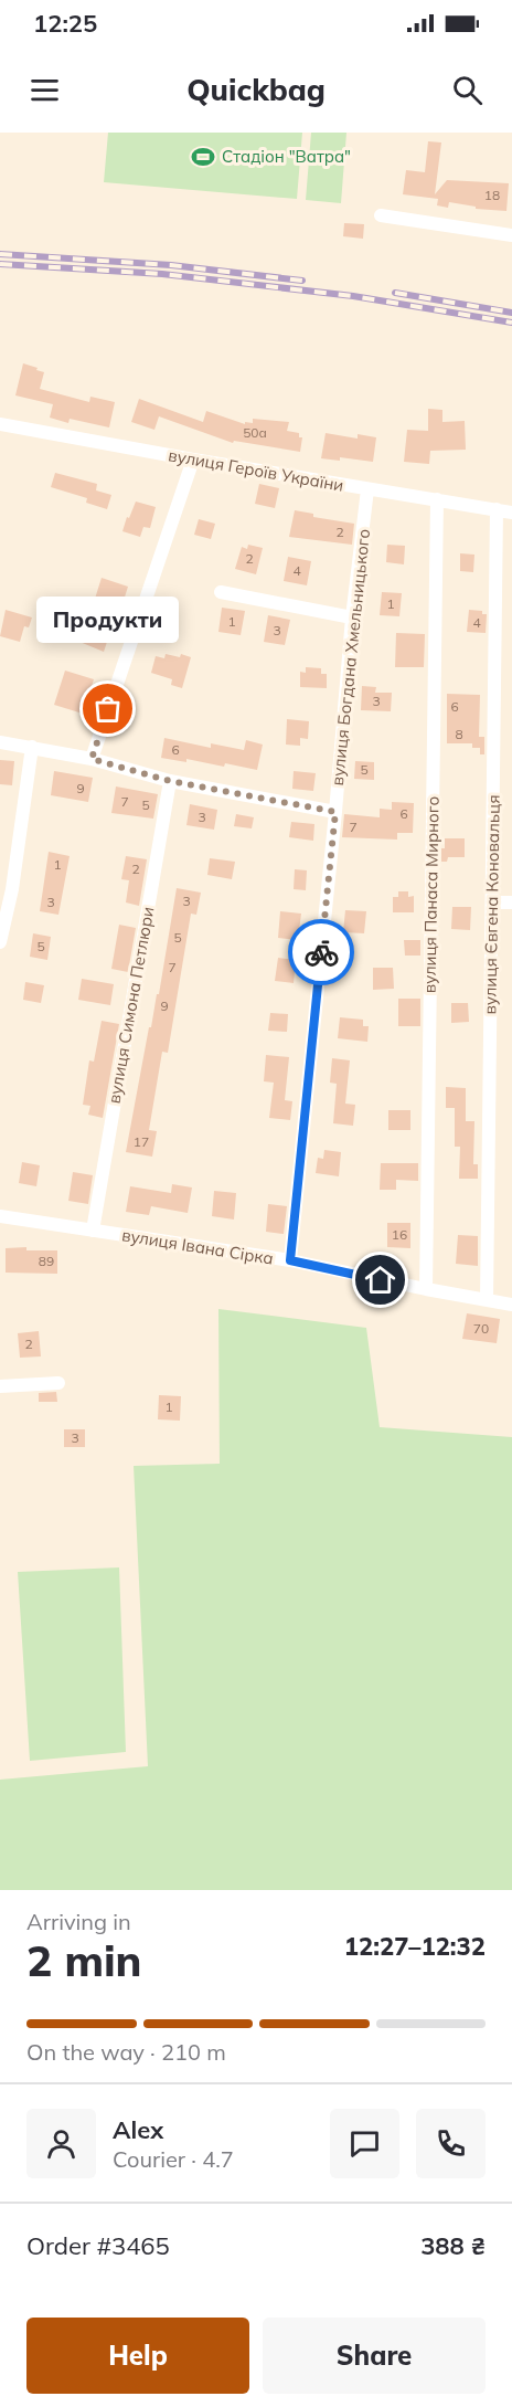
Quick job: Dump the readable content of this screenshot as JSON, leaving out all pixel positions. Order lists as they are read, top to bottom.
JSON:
{
  "streets": {
    "street": [
      "вулиця Героїв України",
      "вулиця Богдана Хмельницького",
      "вулиця Панаса Мирного",
      "вулиця Євгена Коновальця",
      "вулиця Симона Петлюри",
      "вулиця Івана Сірка"
    ]
  },
  "crossings": [
    ["вулиця Героїв України", "вулиця Богдана Хмельницького"],
    ["вулиця Героїв України", "вулиця Панаса Мирного"],
    ["вулиця Героїв України", "вулиця Євгена Коновальця"],
    ["вулиця Богдана Хмельницького", "вулиця Івана Сірка"],
    ["вулиця Панаса Мирного", "вулиця Івана Сірка"],
    ["вулиця Євгена Коновальця", "вулиця Івана Сірка"],
    ["вулиця Симона Петлюри", "вулиця Івана Сірка"]
  ],
  "places": {
    "sports": ["Стадіон \"Ватра\""],
    "other": ["Продукти"]
  },
  "house_numbers": [
    "18",
    "50а",
    "2",
    "2",
    "4",
    "1",
    "1",
    "4",
    "3",
    "3",
    "6",
    "8",
    "6",
    "5",
    "9",
    "7",
    "5",
    "6",
    "3",
    "7",
    "1",
    "2",
    "3",
    "3",
    "5",
    "5",
    "7",
    "9",
    "17",
    "16",
    "89",
    "70",
    "2",
    "1",
    "3"
  ],
  "page": {
    "status": "12:25",
    "header": "Quickbag",
    "bubble": "Продукти",
    "heading": ["2 min", "Arriving in", "12:27–12:32"],
    "panel": [
      "Alex",
      "Courier · 4.7",
      "Order #3465",
      "388 ₴"
    ],
    "bar": "On the way · 210 m",
    "buttons": ["Help", "Share"]
  }
}
